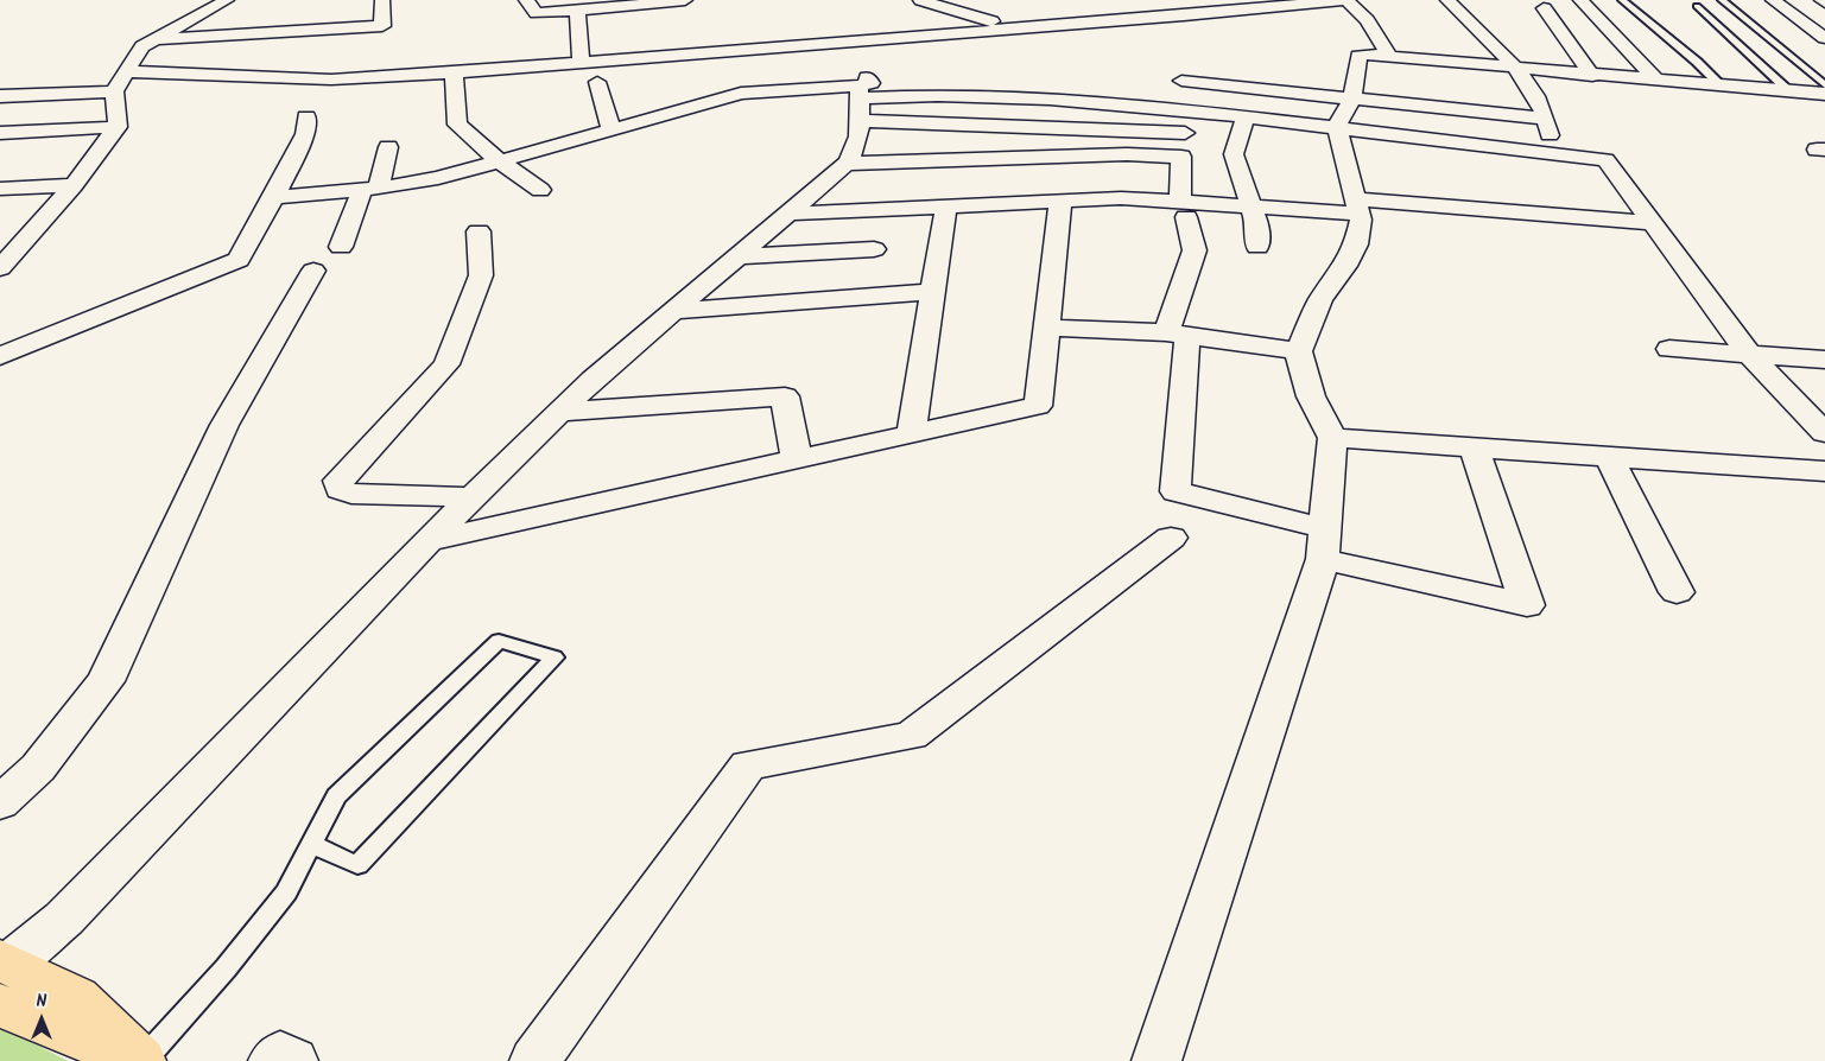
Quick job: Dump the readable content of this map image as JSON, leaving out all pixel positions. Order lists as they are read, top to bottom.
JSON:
{
  "north": "top"
}
